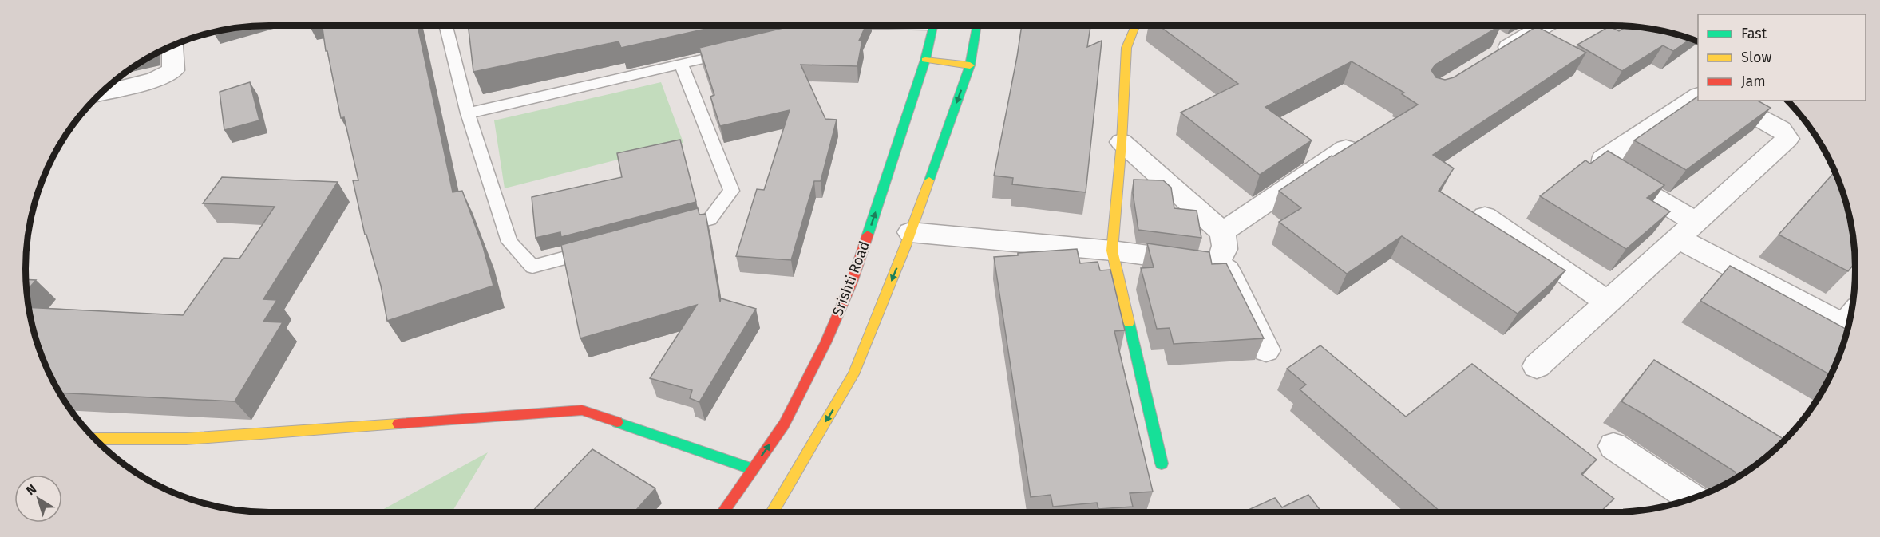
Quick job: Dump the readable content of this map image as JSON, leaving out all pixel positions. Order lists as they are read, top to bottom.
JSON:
{
  "streets": {
    "main road": ["Srishti Road"]
  },
  "legend": ["Fast", "Slow", "Jam"],
  "north": "top left"
}
